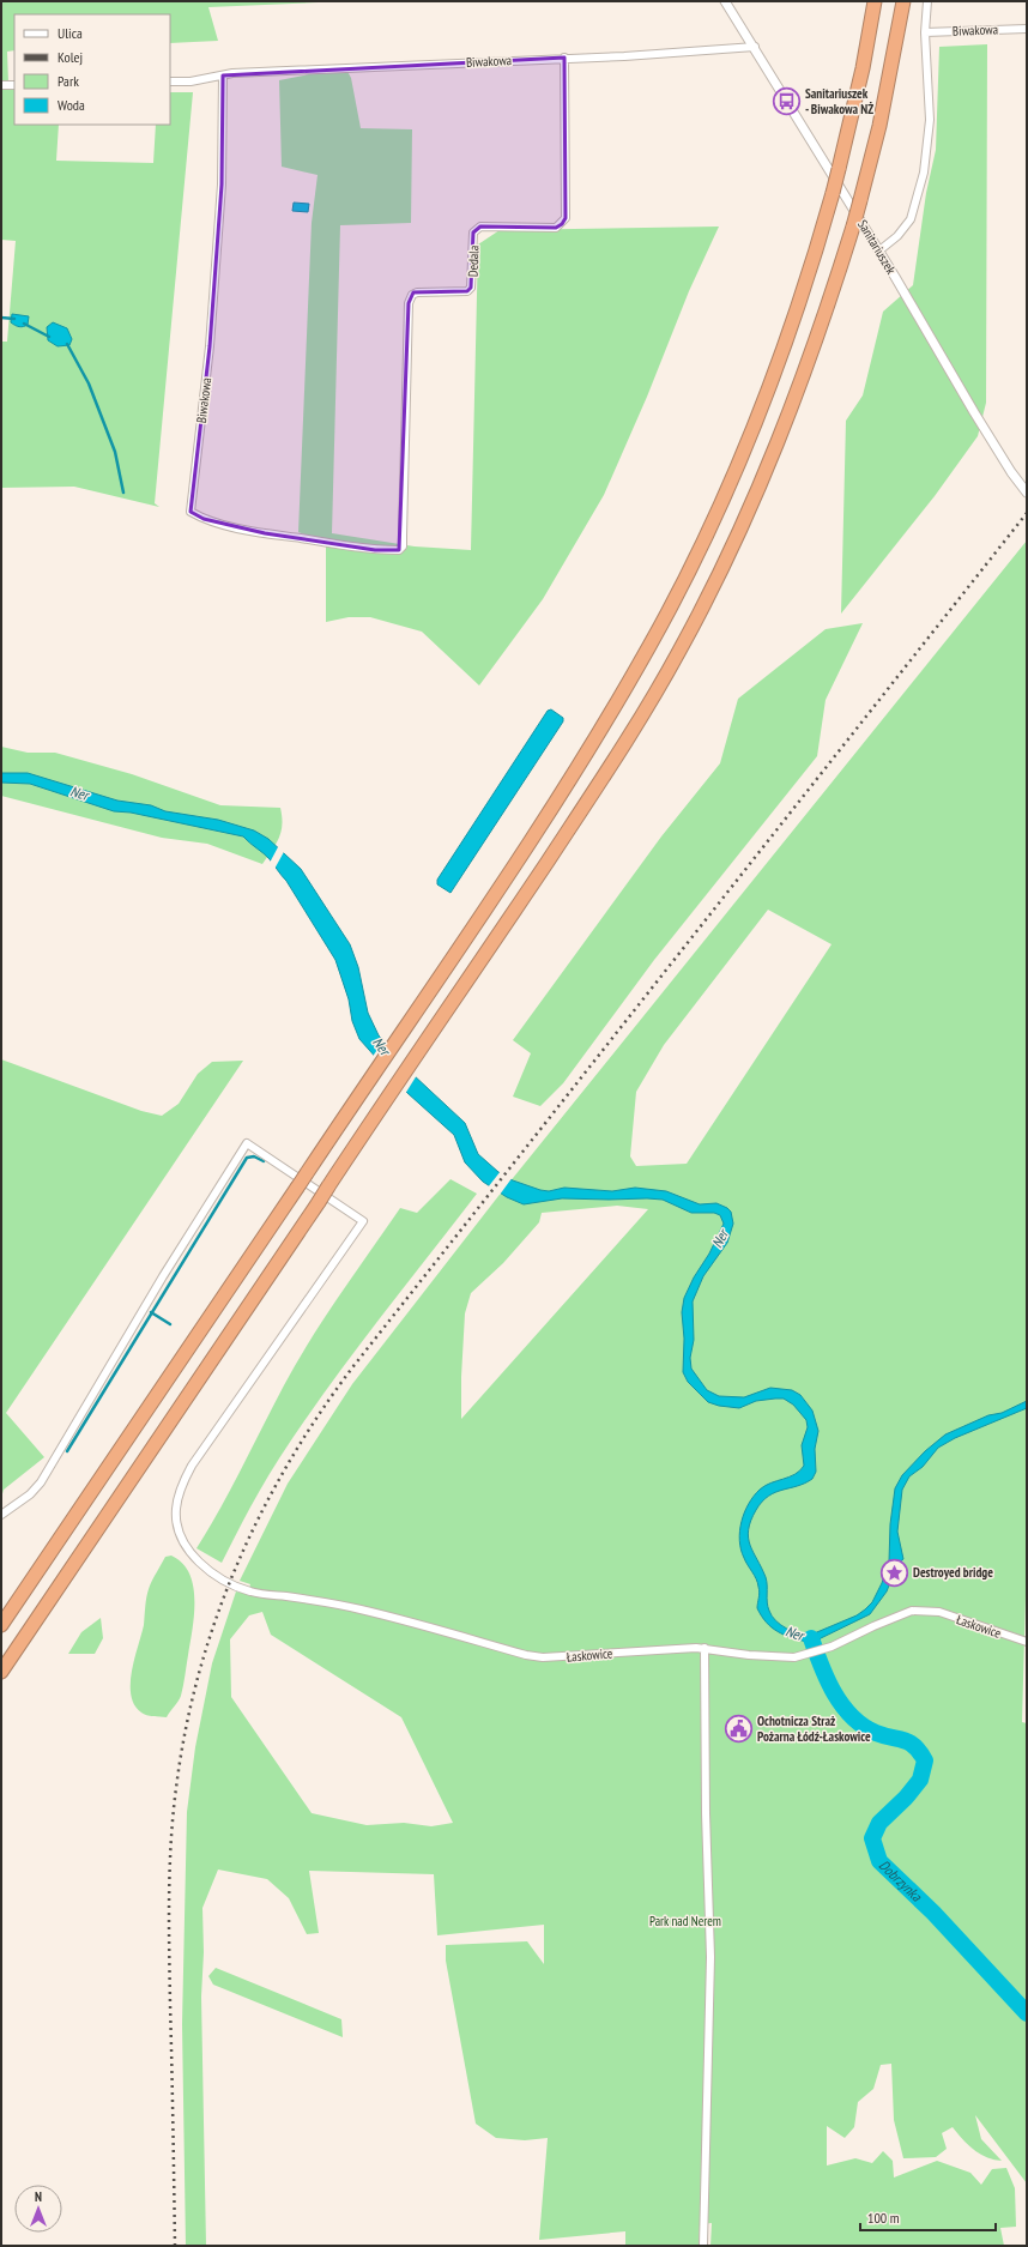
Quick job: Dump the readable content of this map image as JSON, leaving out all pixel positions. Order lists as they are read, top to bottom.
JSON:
{
  "streets": {
    "street": [
      "Biwakowa",
      "Sanitariuszek",
      "Dedala",
      "Łaskowice"
    ]
  },
  "crossings": [
    ["Biwakowa", "Sanitariuszek"],
    ["Biwakowa", "Dedala"]
  ],
  "water": ["Ner", "Dobrzynka"],
  "parks": ["Park nad Nerem"],
  "places": {
    "bus stop": ["Sanitariuszek - Biwakowa NŻ"],
    "place": ["Destroyed bridge"],
    "public building": ["Ochotnicza Straż Pożarna Łódź-Łaskowice"]
  },
  "legend": [
    "Ulica",
    "Kolej",
    "Park",
    "Woda"
  ],
  "scale_bar": "100 m",
  "north": "top"
}
